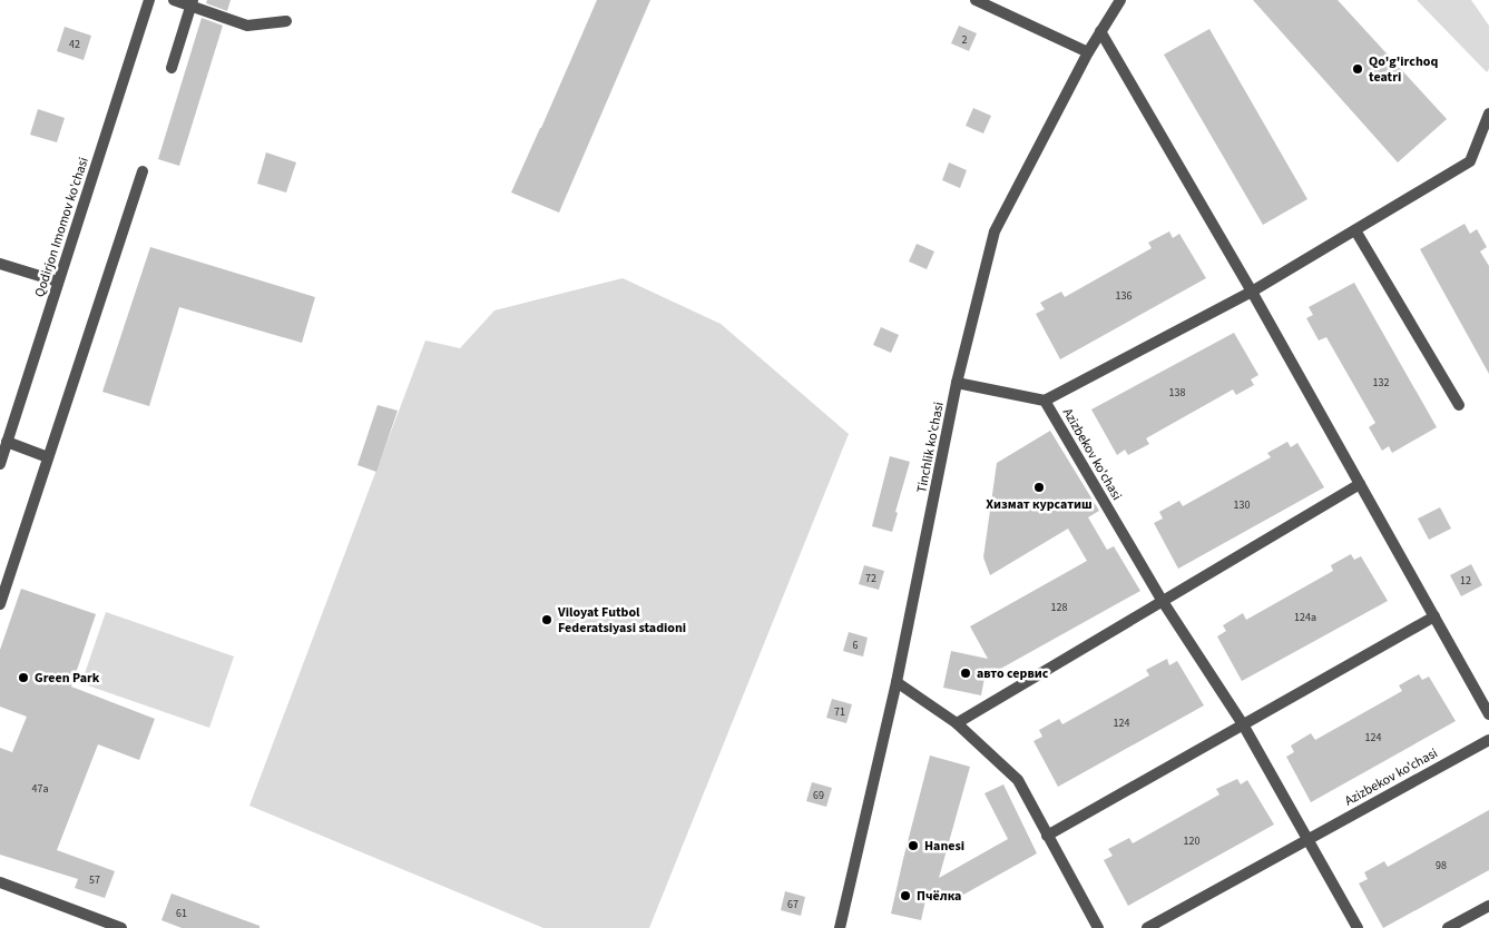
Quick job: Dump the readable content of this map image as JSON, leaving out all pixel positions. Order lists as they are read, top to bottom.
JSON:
{
  "streets": {
    "street": ["Qodirjon Imomov ko'chasi", "Tinchlik ko'chasi", "Azizbekov ko'chasi"]
  },
  "crossings": [
    ["Tinchlik ko'chasi", "Azizbekov ko'chasi"]
  ],
  "places": [
    "Qo'g'irchoq teatri",
    "Хизмат курсатиш",
    "Viloyat Futbol Federatsiyasi stadioni",
    "авто сервис",
    "Green Park",
    "Hanesi",
    "Пчёлка"
  ],
  "house_numbers": [
    "2",
    "42",
    "136",
    "132",
    "138",
    "130",
    "72",
    "12",
    "128",
    "124а",
    "6",
    "71",
    "124",
    "124",
    "47a",
    "69",
    "120",
    "98",
    "57",
    "67",
    "61"
  ]
}
